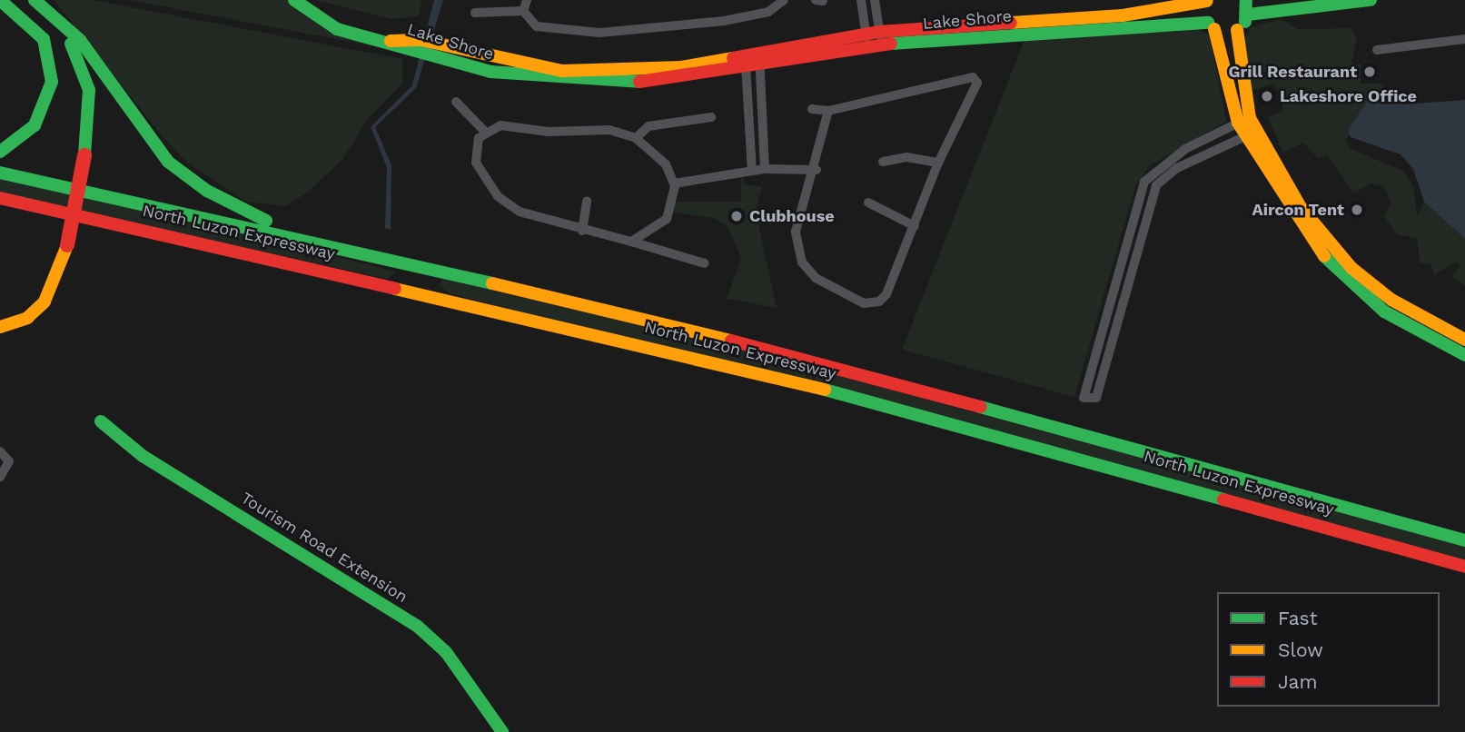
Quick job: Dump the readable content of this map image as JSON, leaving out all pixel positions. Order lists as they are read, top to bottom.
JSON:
{
  "streets": {
    "main road": ["Lake Shore", "North Luzon Expressway", "Tourism Road Extension"]
  },
  "places": [
    "Grill Restaurant",
    "Lakeshore Office",
    "Aircon Tent",
    "Clubhouse"
  ],
  "legend": ["Fast", "Slow", "Jam"]
}
